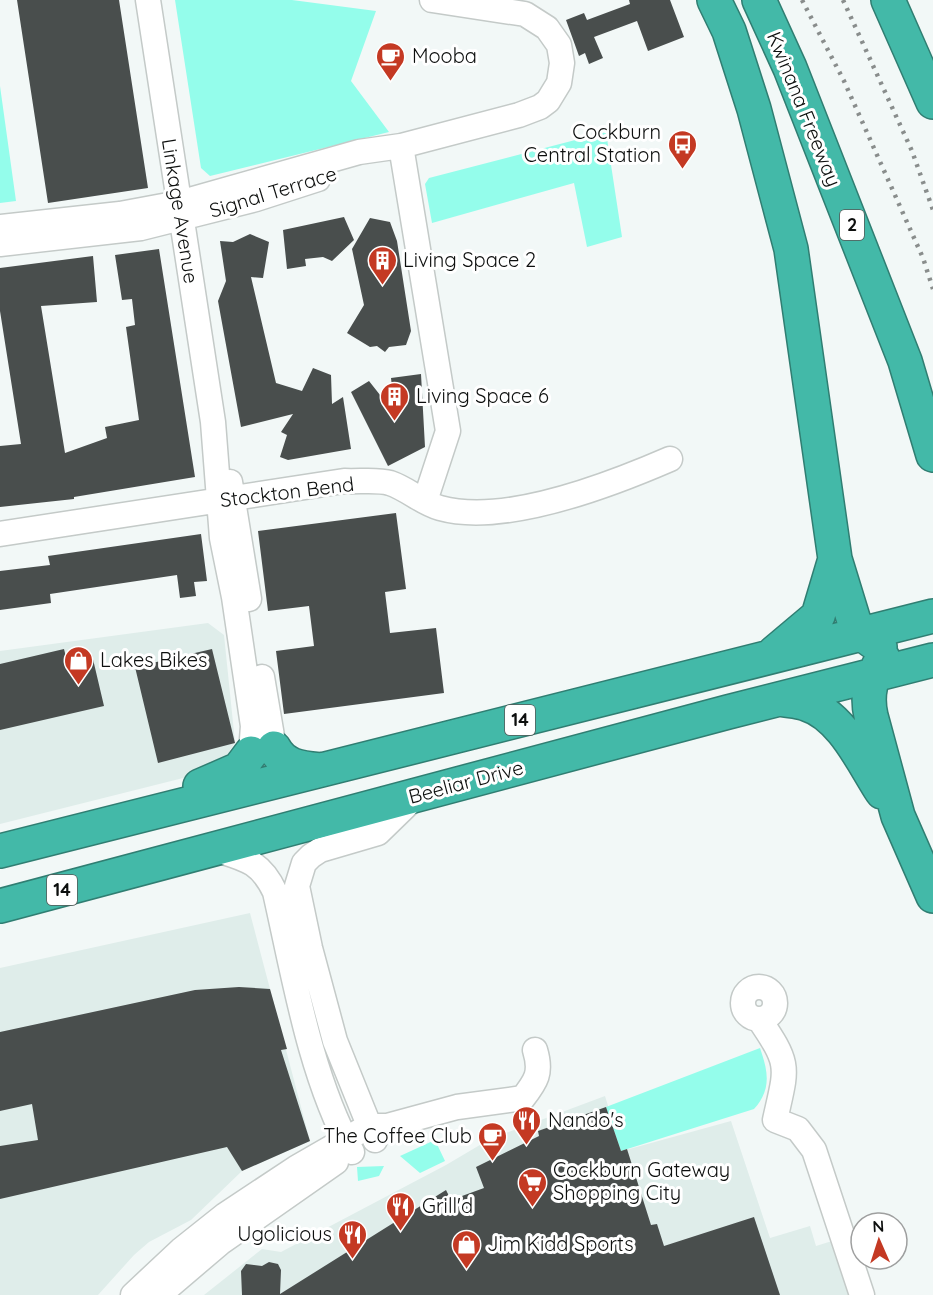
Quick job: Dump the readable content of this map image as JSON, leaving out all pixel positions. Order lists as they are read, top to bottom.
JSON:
{
  "streets": {
    "highway": [
      "Kwinana Freeway",
      "2",
      "14",
      "Beeliar Drive"
    ],
    "street": ["Signal Terrace", "Linkage Avenue", "Stockton Bend"]
  },
  "crossings": [
    ["Signal Terrace", "Linkage Avenue"],
    ["Linkage Avenue", "Stockton Bend"]
  ],
  "places": {
    "cafe": ["Mooba", "The Coffee Club"],
    "bus stop": ["Cockburn Central Station"],
    "building": ["Living Space 2", "Living Space 6"],
    "shop": ["Lakes Bikes", "Jim Kidd Sports"],
    "restaurant": ["Nando's", "Grill'd", "Ugolicious"],
    "supermarket": ["Cockburn Gateway Shopping City"]
  },
  "north": "top"
}
